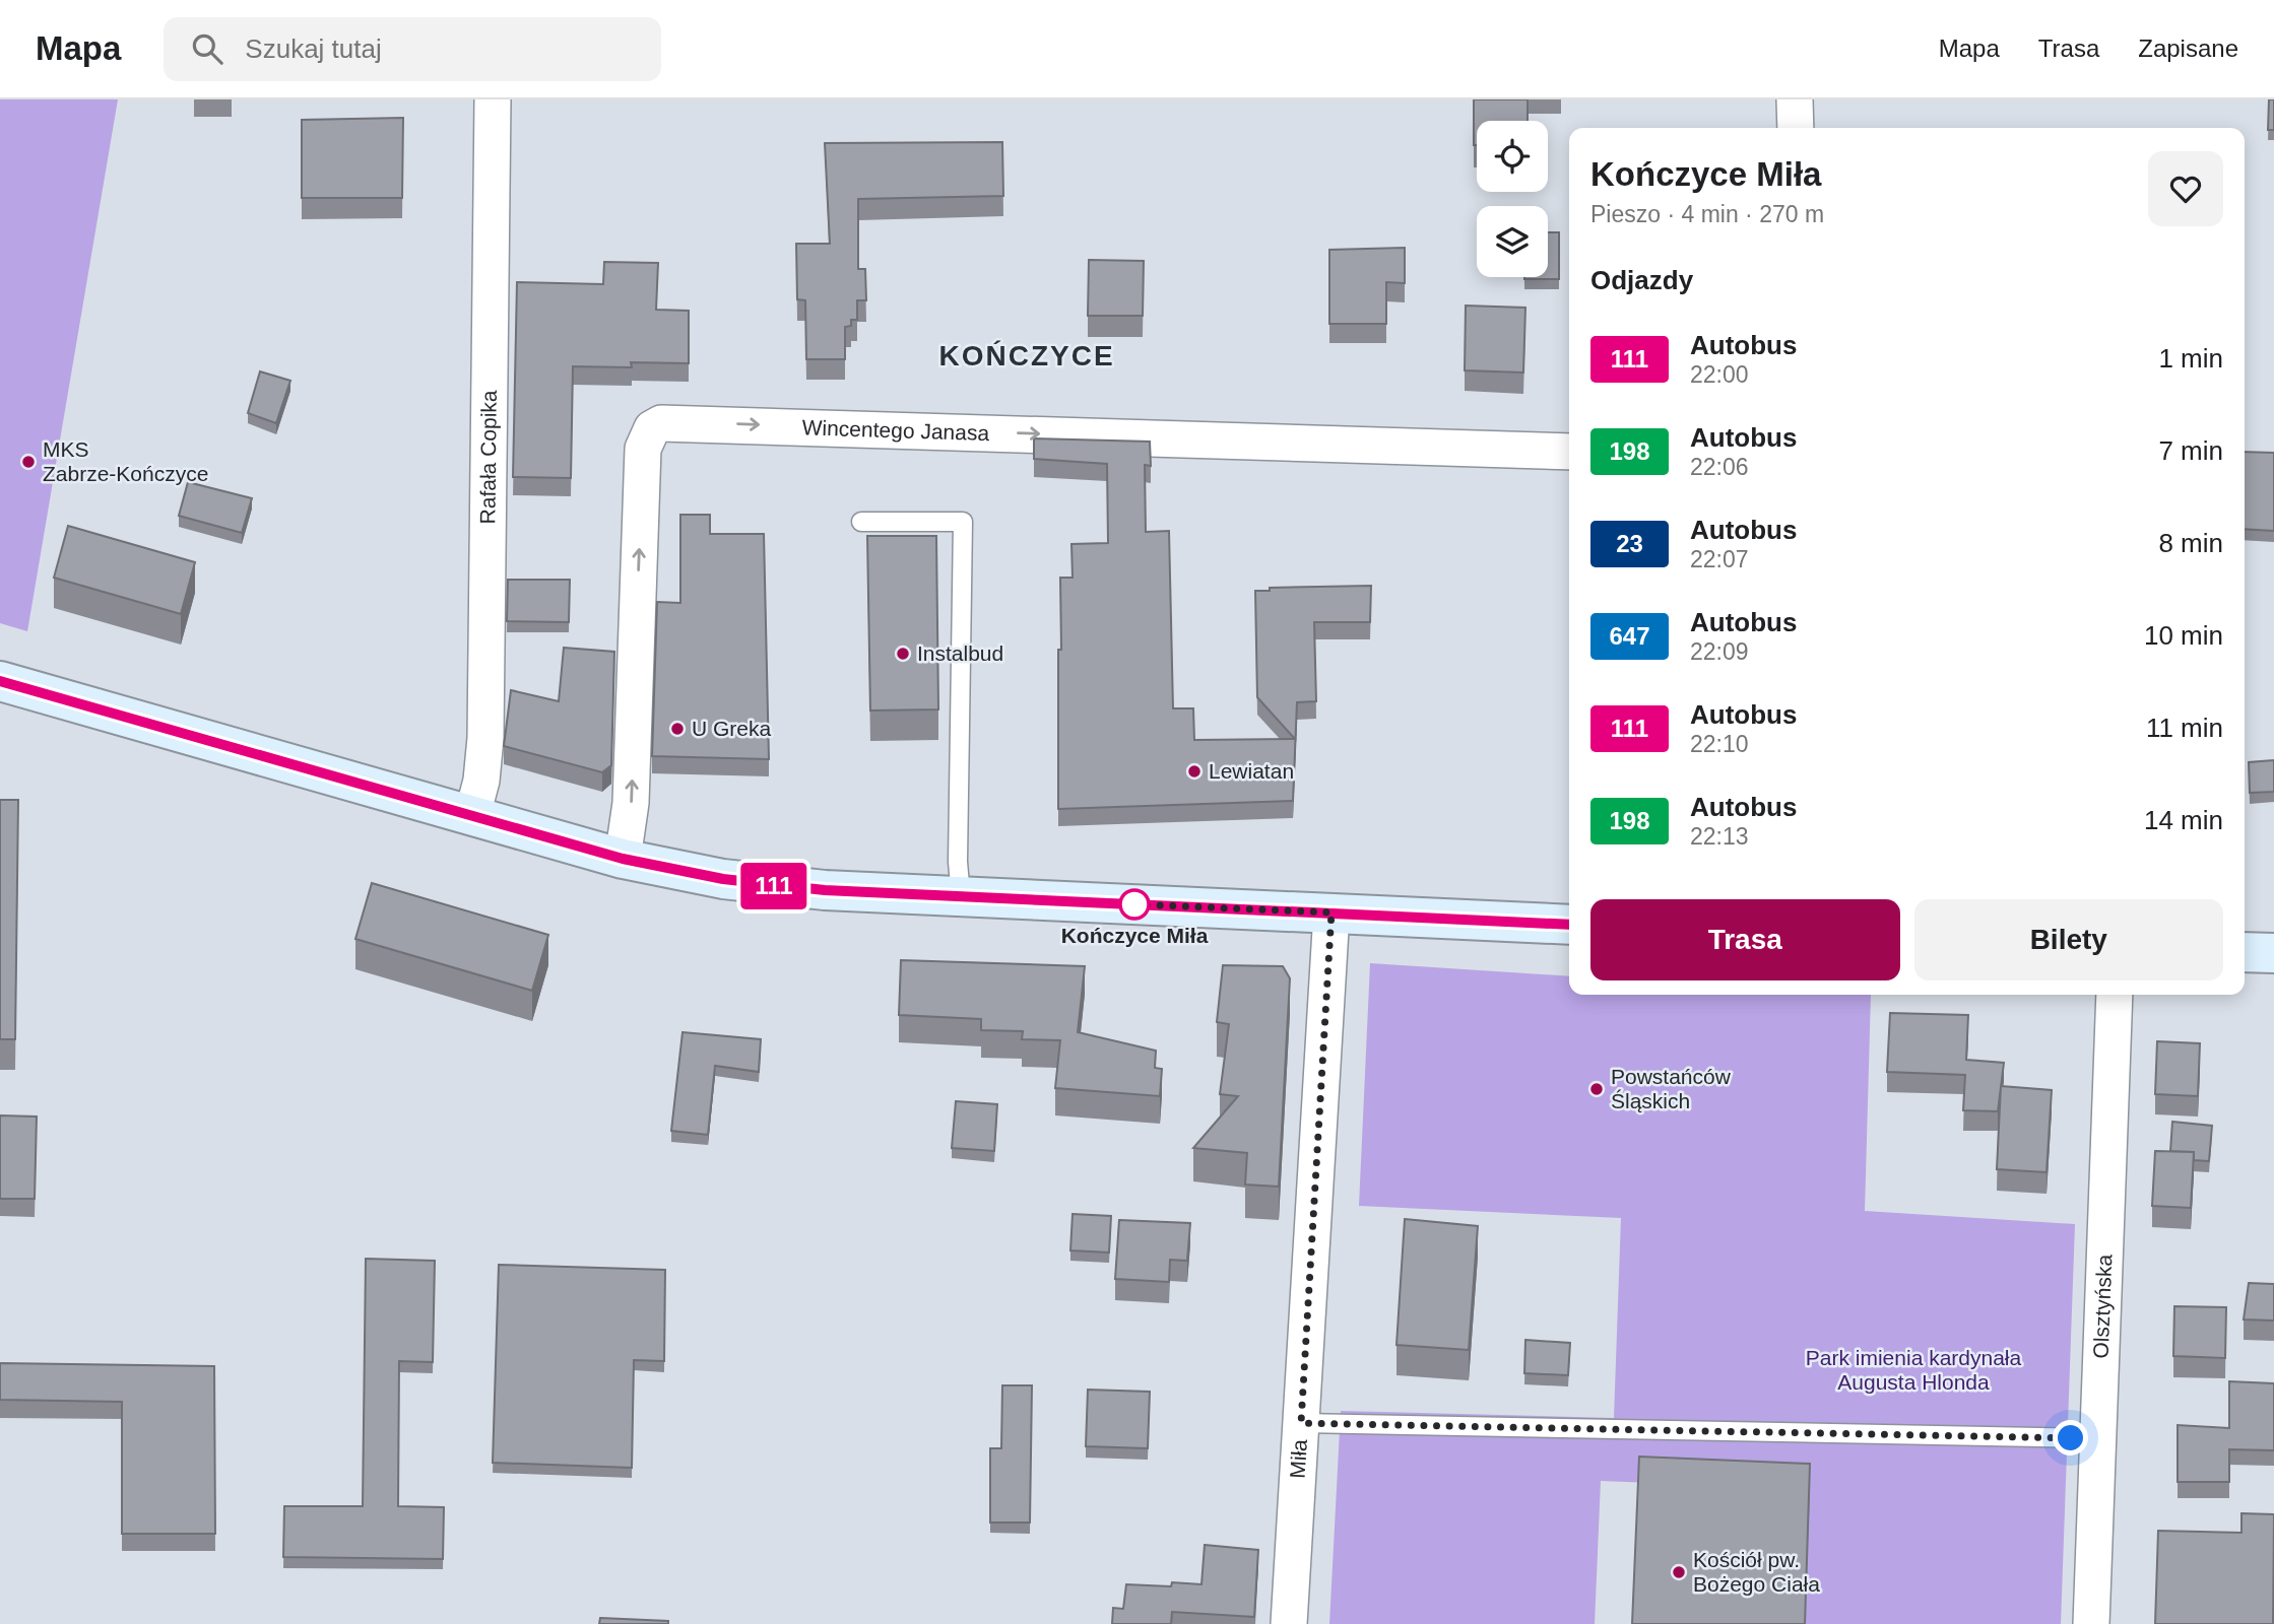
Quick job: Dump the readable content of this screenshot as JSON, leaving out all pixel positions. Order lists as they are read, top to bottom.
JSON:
{
  "streets": {
    "street": [
      "Wincentego Janasa",
      "Rafała Copika",
      "Olsztyńska",
      "Miła"
    ]
  },
  "districts": ["KOŃCZYCE"],
  "parks": ["Park imienia kardynała Augusta Hlonda"],
  "places": [
    "MKS Zabrze-Kończyce",
    "Instalbud",
    "U Greka",
    "Lewiatan",
    "Kończyce Miła",
    "Powstańców Śląskich",
    "Kościół pw. Bożego Ciała"
  ],
  "lines": ["bus line 111"],
  "page": {
    "header": "Mapa",
    "search": "Szukaj tutaj",
    "nav": ["Mapa", "Trasa", "Zapisane"],
    "on_map": "111",
    "heading": [
      ["Kończyce Miła", "Pieszo · 4 min · 270 m"],
      "Odjazdy"
    ],
    "list": [
      {
        "mark": "111",
        "name": "Autobus",
        "note": "22:00",
        "value": "1 min"
      },
      {
        "mark": "198",
        "name": "Autobus",
        "note": "22:06",
        "value": "7 min"
      },
      {
        "mark": "23",
        "name": "Autobus",
        "note": "22:07",
        "value": "8 min"
      },
      {
        "mark": "647",
        "name": "Autobus",
        "note": "22:09",
        "value": "10 min"
      },
      {
        "mark": "111",
        "name": "Autobus",
        "note": "22:10",
        "value": "11 min"
      },
      {
        "mark": "198",
        "name": "Autobus",
        "note": "22:13",
        "value": "14 min"
      }
    ],
    "buttons": ["Trasa", "Bilety"]
  }
}
